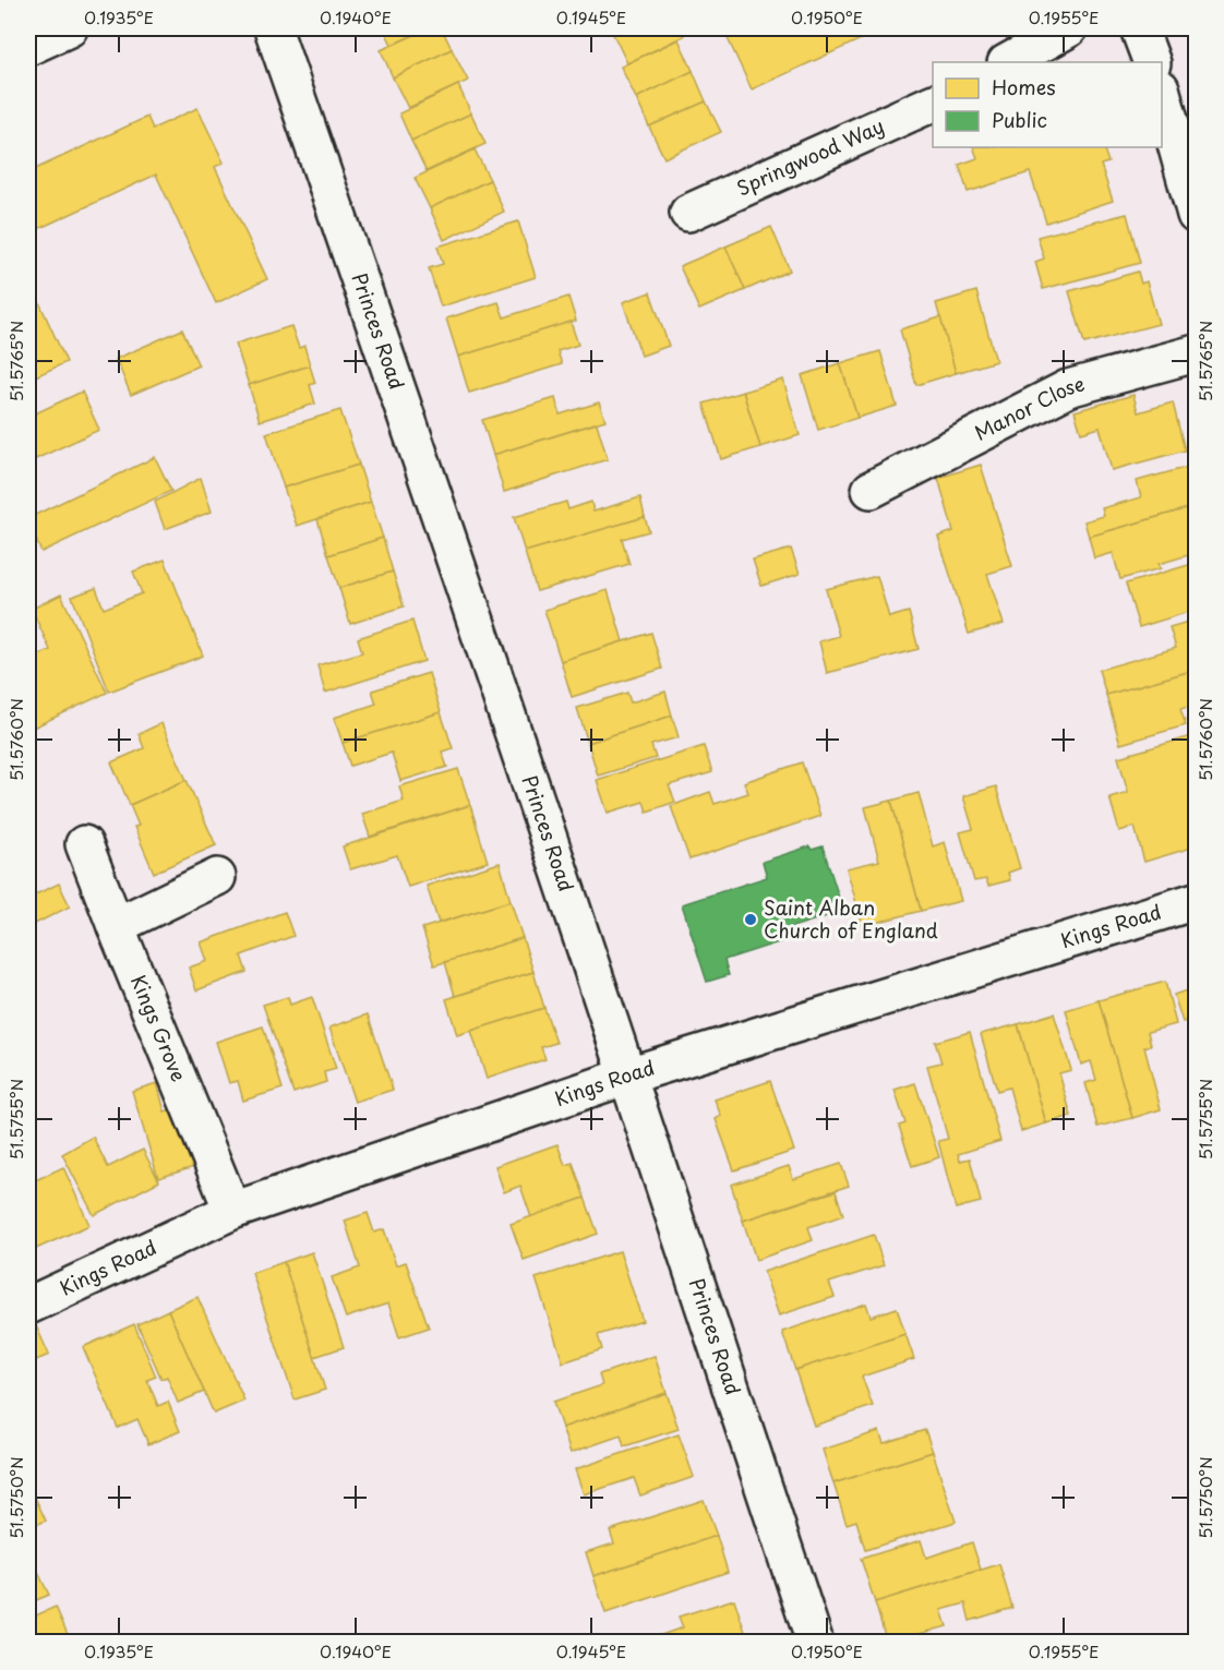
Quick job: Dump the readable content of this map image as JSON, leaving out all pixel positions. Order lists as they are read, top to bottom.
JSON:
{
  "streets": {
    "street": [
      "Springwood Way",
      "Princes Road",
      "Manor Close",
      "Kings Road",
      "Kings Grove"
    ]
  },
  "crossings": [
    ["Princes Road", "Kings Road"],
    ["Kings Road", "Kings Grove"]
  ],
  "places": ["Saint Alban Church of England"],
  "legend": ["Homes", "Public"],
  "coordinates": [
    "0.1935°E",
    "0.1940°E",
    "0.1945°E",
    "0.1950°E",
    "0.1955°E",
    "51.5765°N",
    "51.5760°N",
    "51.5755°N",
    "51.5750°N"
  ]
}
